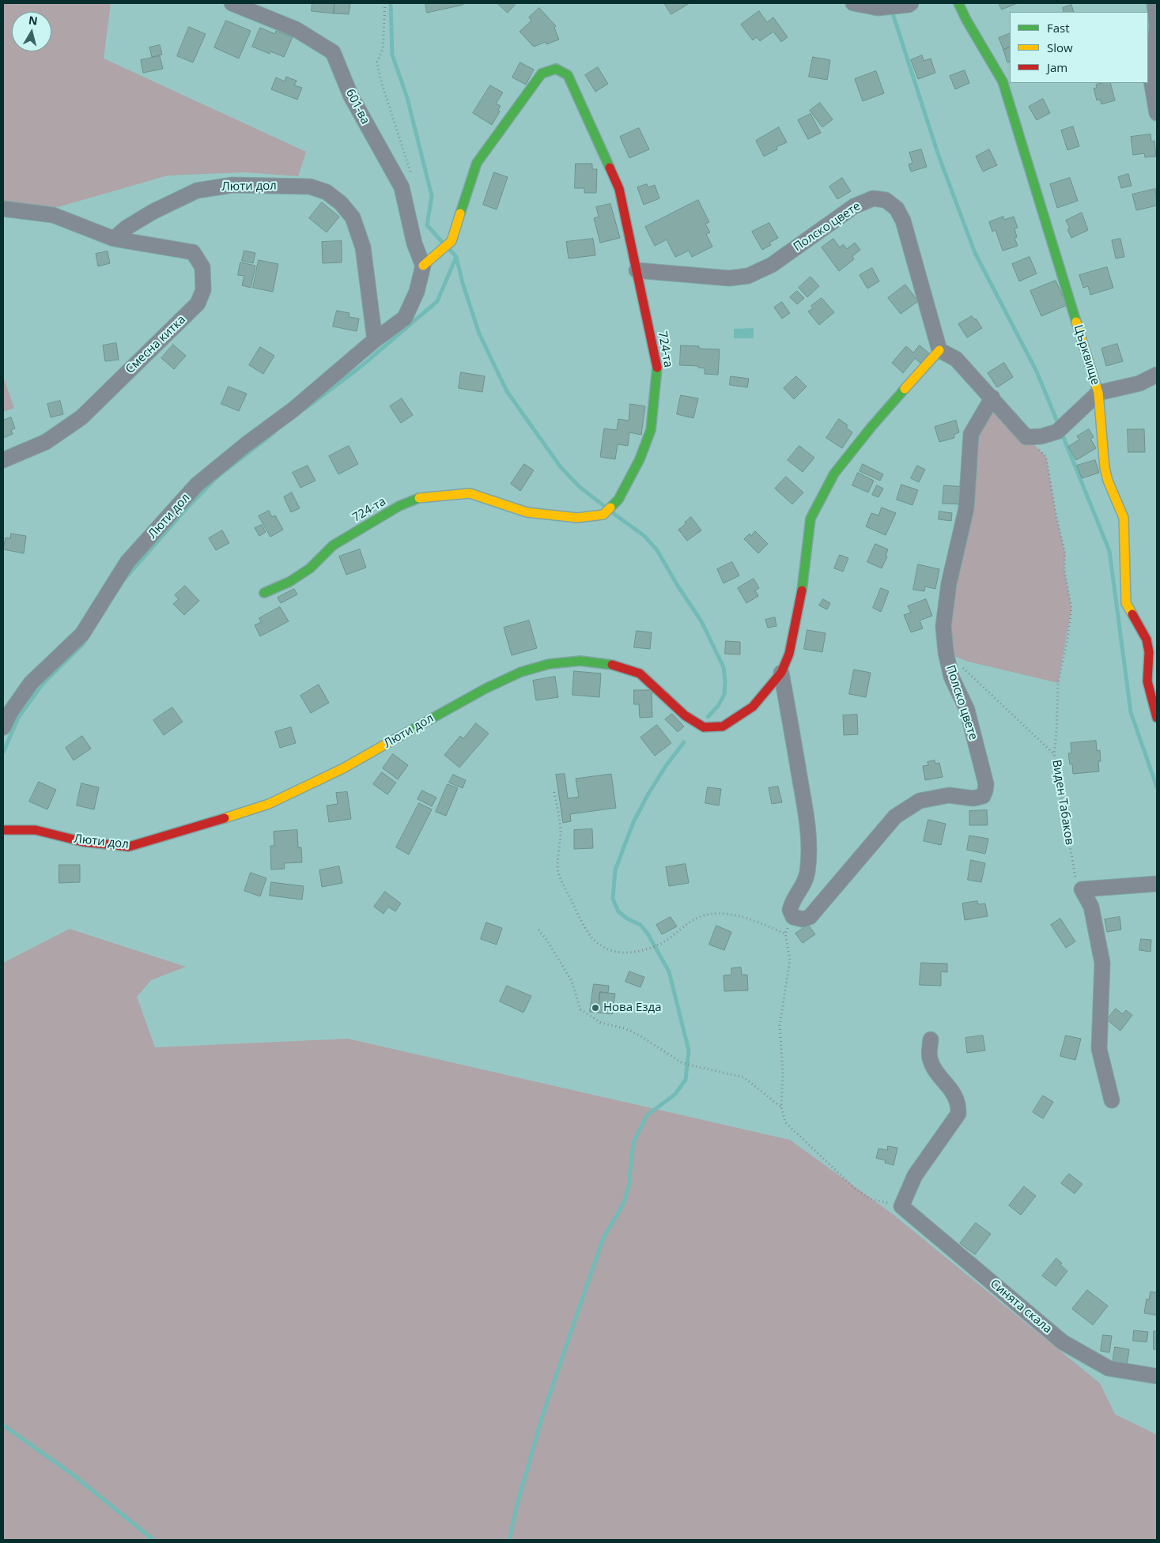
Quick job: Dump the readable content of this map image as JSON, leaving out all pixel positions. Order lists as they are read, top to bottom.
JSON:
{
  "streets": {
    "street": [
      "601-ва",
      "Люти дол",
      "Полско цвете",
      "Смесна китка",
      "724-та",
      "Църквище",
      "Синята скала"
    ],
    "path": ["Виден Табаков"]
  },
  "crossings": [
    ["601-ва", "Люти дол"],
    ["601-ва", "724-та"],
    ["Люти дол", "Смесна китка"],
    ["Люти дол", "724-та"],
    ["Полско цвете", "724-та"]
  ],
  "places": ["Нова Езда"],
  "legend": ["Fast", "Slow", "Jam"],
  "north": "top"
}
